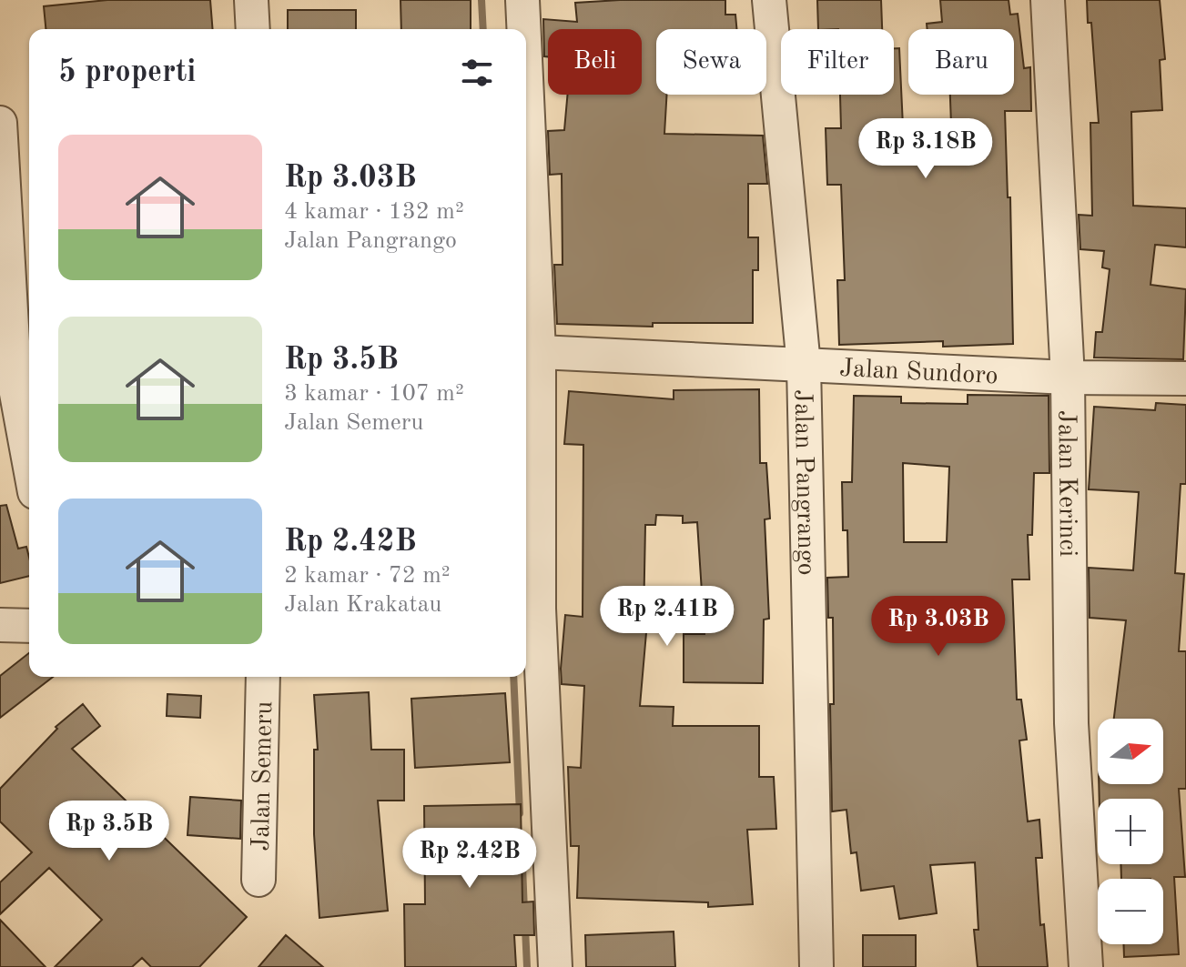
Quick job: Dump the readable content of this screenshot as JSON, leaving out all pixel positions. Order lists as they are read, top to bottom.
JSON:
{
  "streets": {
    "street": [
      "Jalan Sundoro",
      "Jalan Pangrango",
      "Jalan Kerinci",
      "Jalan Semeru"
    ]
  },
  "crossings": [
    ["Jalan Sundoro", "Jalan Pangrango"],
    ["Jalan Sundoro", "Jalan Kerinci"]
  ],
  "north": "right",
  "page": {
    "chip": [
      "Beli",
      "Sewa",
      "Filter",
      "Baru"
    ],
    "heading": "5 properti",
    "list": [
      {
        "name": "Rp 3.03B",
        "note": "4 kamar · 132 m² · Jalan Pangrango"
      },
      {
        "name": "Rp 3.5B",
        "note": "3 kamar · 107 m² · Jalan Semeru"
      },
      {
        "name": "Rp 2.42B",
        "note": "2 kamar · 72 m² · Jalan Krakatau"
      }
    ],
    "price": [
      "Rp 3.18B",
      "Rp 2.41B",
      "Rp 3.03B",
      "Rp 3.5B",
      "Rp 2.42B"
    ],
    "map_buttons": ["+", "−"]
  }
}
